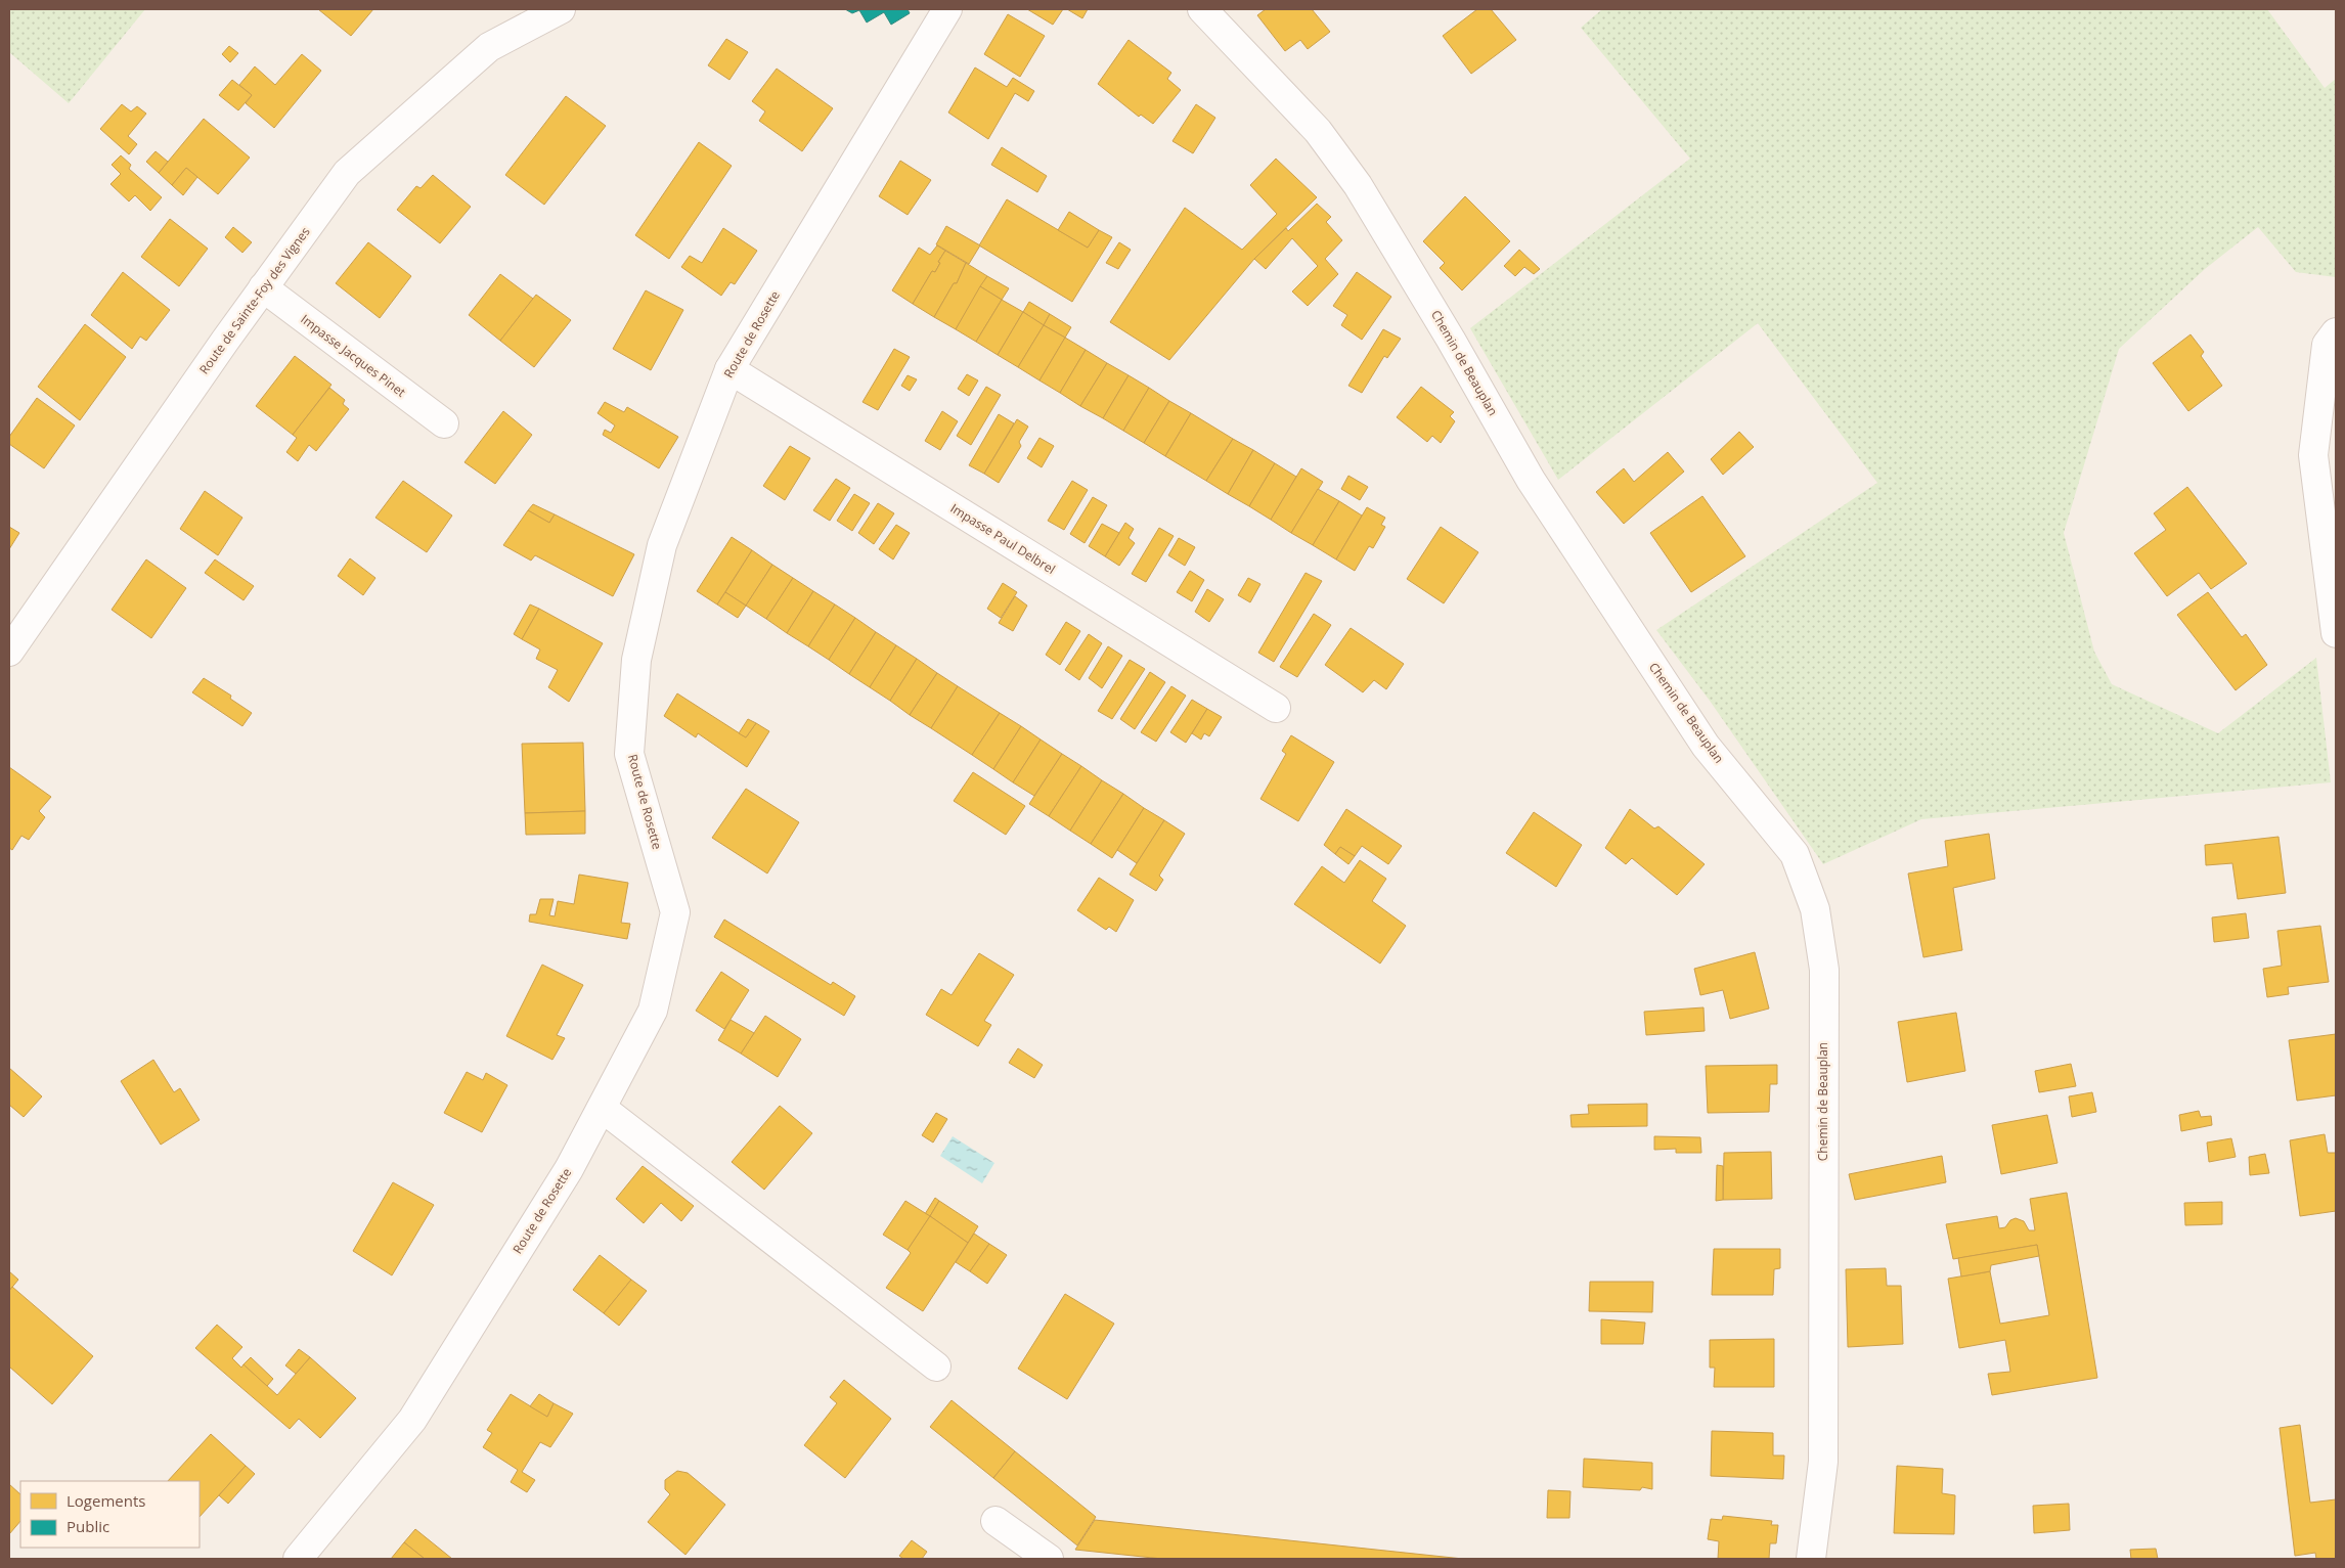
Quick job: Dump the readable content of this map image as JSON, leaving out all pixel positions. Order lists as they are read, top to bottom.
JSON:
{
  "streets": {
    "street": [
      "Route de Sainte-Foy des Vignes",
      "Route de Rosette",
      "Impasse Jacques Pinet",
      "Chemin de Beauplan",
      "Impasse Paul Delbrel"
    ]
  },
  "crossings": [
    ["Route de Sainte-Foy des Vignes", "Impasse Jacques Pinet"],
    ["Route de Rosette", "Impasse Paul Delbrel"]
  ],
  "legend": ["Logements", "Public"]
}
